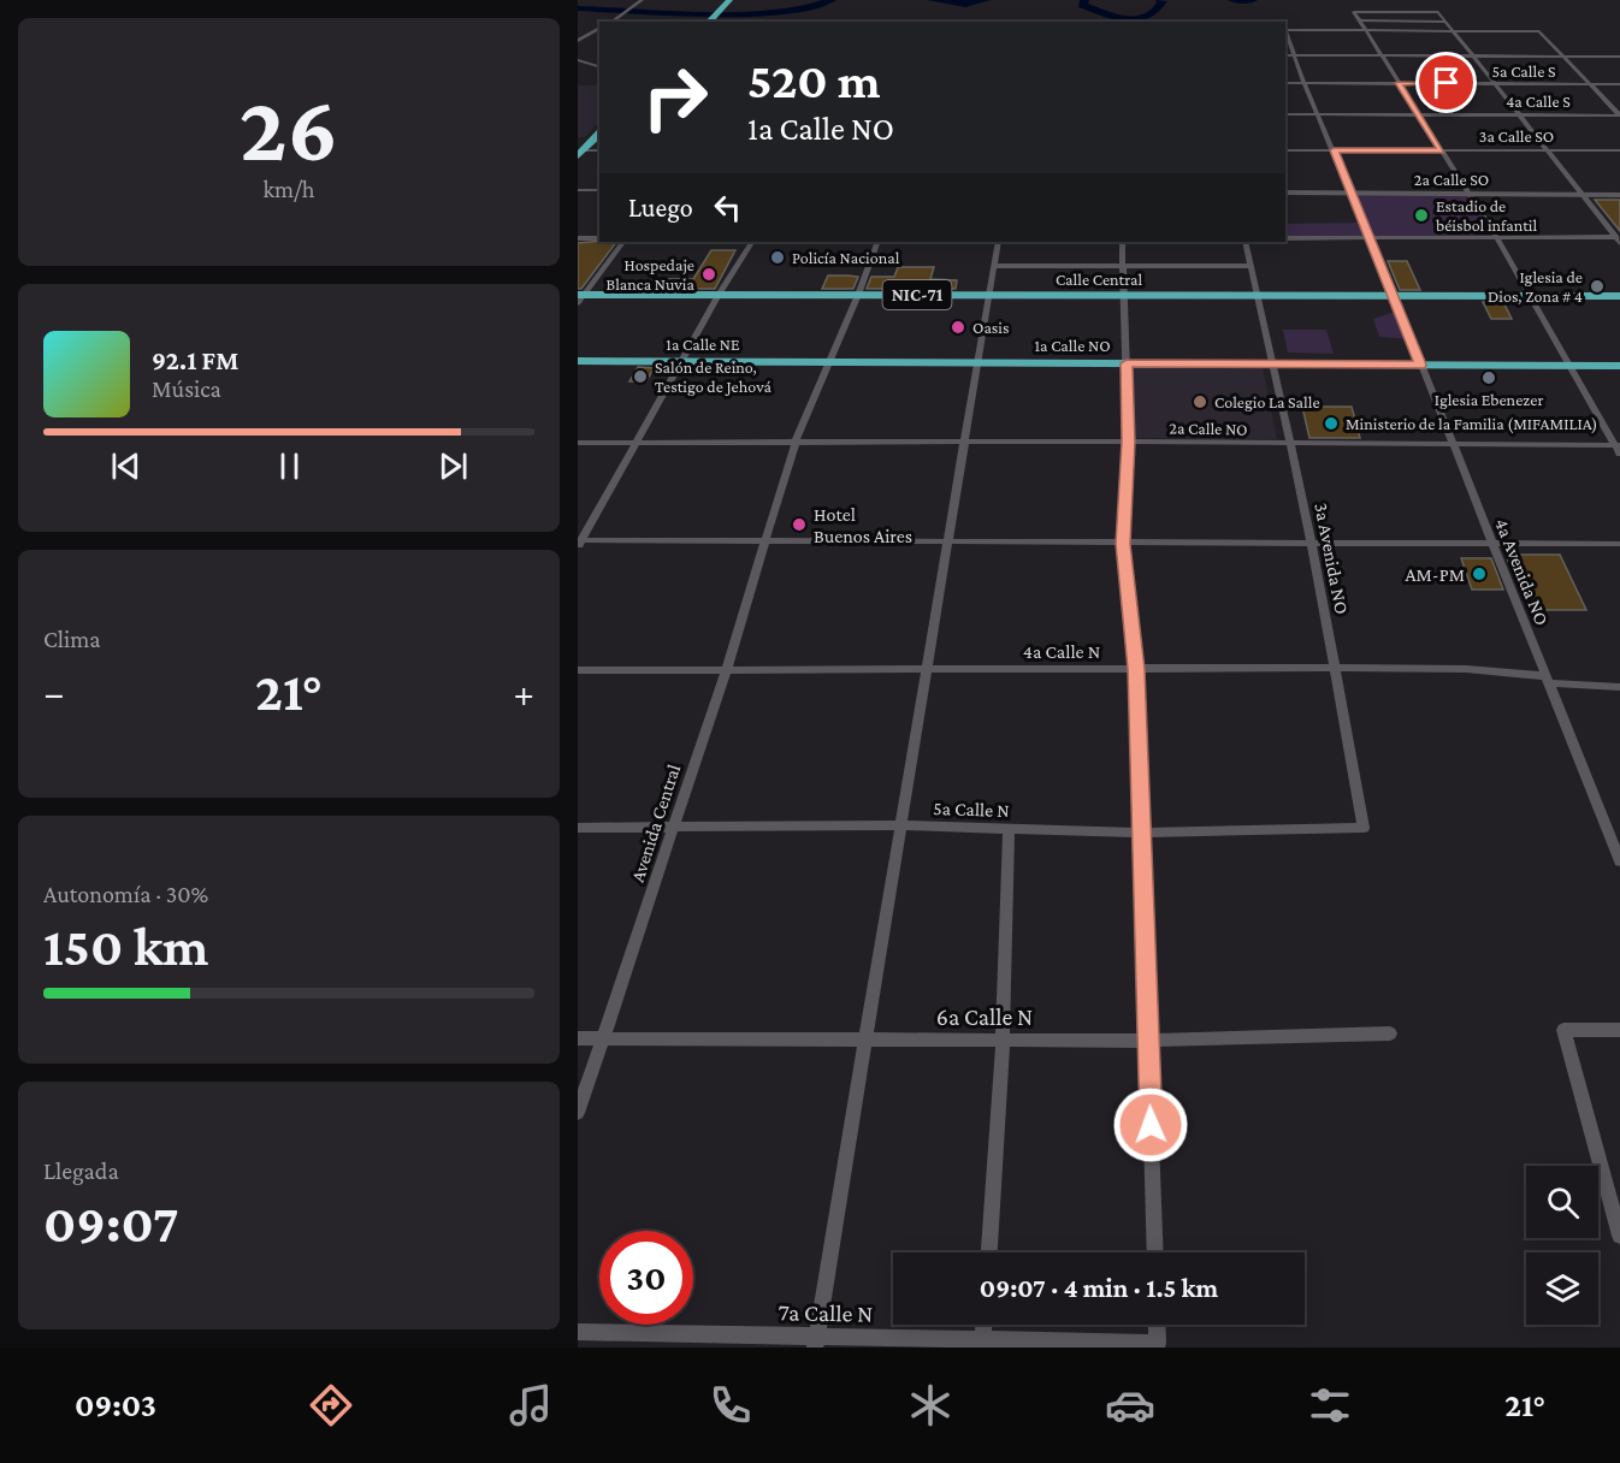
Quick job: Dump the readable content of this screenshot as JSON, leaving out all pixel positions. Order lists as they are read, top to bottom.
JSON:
{
  "streets": {
    "highway": [
      "Calle Central",
      "NIC-71",
      "1a Calle NE",
      "1a Calle NO"
    ],
    "street": [
      "5a Calle S",
      "4a Calle S",
      "3a Calle SO",
      "2a Calle SO",
      "2a Calle NO",
      "3a Avenida NO",
      "4a Avenida NO",
      "4a Calle N",
      "5a Calle N",
      "Avenida Central",
      "6a Calle N",
      "7a Calle N"
    ]
  },
  "crossings": [
    ["5a Calle S", "4a Avenida NO"],
    ["4a Calle S", "4a Avenida NO"],
    ["3a Calle SO", "4a Avenida NO"],
    ["2a Calle SO", "4a Avenida NO"],
    ["Calle Central", "3a Avenida NO"],
    ["Calle Central", "4a Avenida NO"],
    ["1a Calle NE", "1a Calle NO"],
    ["1a Calle NE", "Avenida Central"],
    ["1a Calle NO", "3a Avenida NO"],
    ["1a Calle NO", "4a Avenida NO"],
    ["1a Calle NO", "Avenida Central"],
    ["2a Calle NO", "3a Avenida NO"],
    ["2a Calle NO", "4a Avenida NO"],
    ["2a Calle NO", "Avenida Central"],
    ["3a Avenida NO", "4a Calle N"],
    ["3a Avenida NO", "5a Calle N"],
    ["4a Avenida NO", "4a Calle N"],
    ["4a Calle N", "Avenida Central"],
    ["5a Calle N", "Avenida Central"],
    ["Avenida Central", "6a Calle N"]
  ],
  "places": [
    "Estadio de béisbol infantil",
    "Policía Nacional",
    "Hospedaje Blanca Nuvia",
    "Iglesia de Dios, Zona # 4",
    "Oasis",
    "Salón de Reino, Testigo de Jehová",
    "Iglesia Ebenezer",
    "Colegio La Salle",
    "Ministerio de la Familia (MIFAMILIA)",
    "Hotel Buenos Aires",
    "AM-PM"
  ],
  "page": {
    "tile": [
      ["26", "km/h"],
      "Clima",
      ["Autonomía · 30%", "150 km"],
      ["Llegada", "09:07"]
    ],
    "turn": ["520 m", "1a Calle NO"],
    "then": "Luego",
    "song": ["92.1 FM", "Música"],
    "heat": ["−", "21°", "+"],
    "limit": "30",
    "trip": "09:07 · 4 min · 1.5 km",
    "tabs": ["09:03", "21°"]
  }
}
